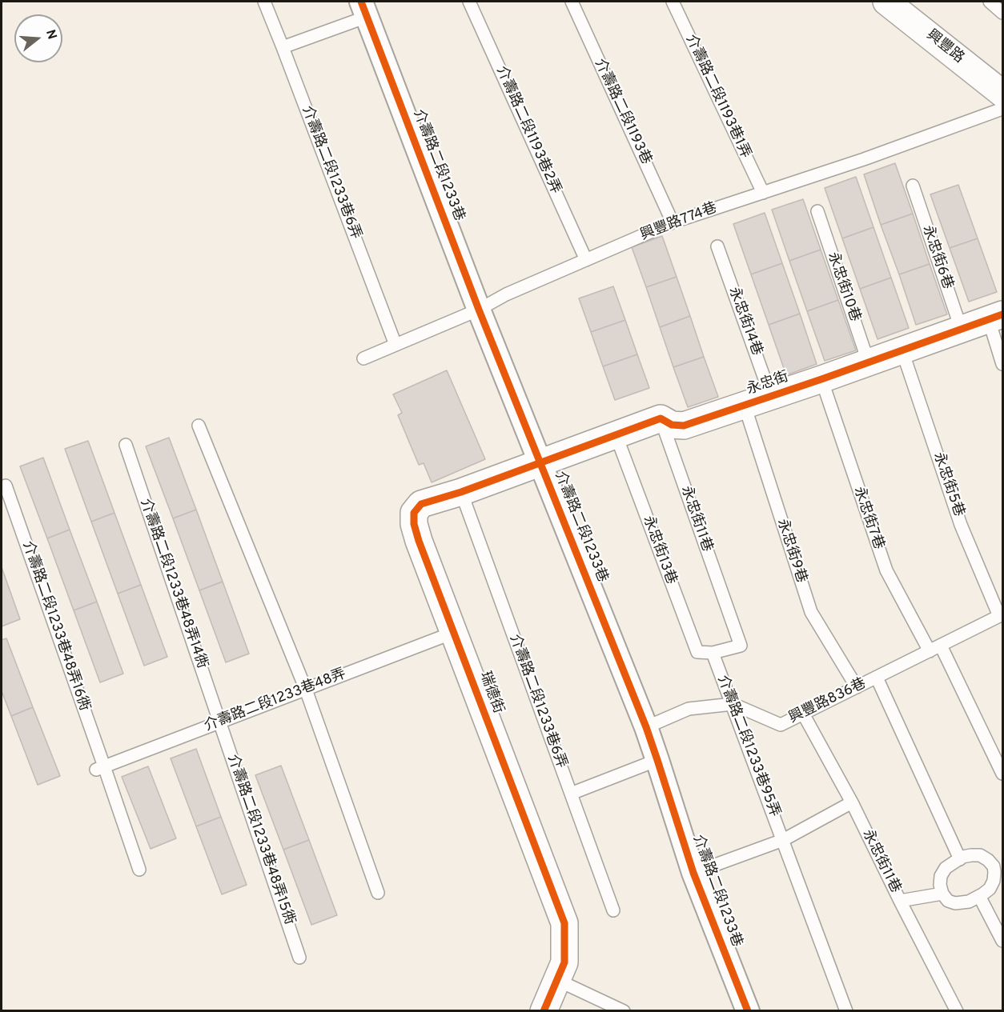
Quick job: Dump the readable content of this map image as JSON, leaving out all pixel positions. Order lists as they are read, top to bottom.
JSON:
{
  "streets": {
    "street": [
      "興豐路",
      "介壽路二段1233巷",
      "永忠街",
      "瑞德街"
    ],
    "lane": [
      "介壽路二段1193巷1弄",
      "介壽路二段1193巷",
      "介壽路二段1193巷2弄",
      "介壽路二段1233巷6弄",
      "興豐路774巷",
      "永忠街6巷",
      "永忠街10巷",
      "永忠街14巷",
      "永忠街5巷",
      "永忠街7巷",
      "永忠街11巷",
      "永忠街13巷",
      "永忠街9巷",
      "介壽路二段1233巷48弄14衖",
      "介壽路二段1233巷48弄16衖",
      "介壽路二段1233巷48弄",
      "興豐路836巷",
      "介壽路二段1233巷95弄",
      "介壽路二段1233巷48弄15衖"
    ]
  },
  "crossings": [
    ["介壽路二段1193巷1弄", "興豐路774巷"],
    ["介壽路二段1193巷", "興豐路774巷"],
    ["介壽路二段1193巷2弄", "興豐路774巷"],
    ["介壽路二段1233巷", "興豐路774巷"],
    ["介壽路二段1233巷", "瑞德街"],
    ["介壽路二段1233巷", "興豐路836巷"],
    ["介壽路二段1233巷6弄", "興豐路774巷"],
    ["介壽路二段1233巷6弄", "瑞德街"],
    ["永忠街6巷", "永忠街"],
    ["永忠街10巷", "永忠街"],
    ["永忠街14巷", "永忠街"],
    ["永忠街", "永忠街5巷"],
    ["永忠街", "永忠街7巷"],
    ["永忠街", "永忠街11巷"],
    ["永忠街", "永忠街9巷"],
    ["永忠街5巷", "興豐路836巷"],
    ["永忠街7巷", "興豐路836巷"],
    ["永忠街11巷", "永忠街13巷"],
    ["永忠街11巷", "興豐路836巷"],
    ["永忠街11巷", "介壽路二段1233巷95弄"],
    ["永忠街13巷", "介壽路二段1233巷95弄"],
    ["永忠街9巷", "興豐路836巷"],
    ["介壽路二段1233巷48弄14衖", "介壽路二段1233巷48弄"],
    ["介壽路二段1233巷48弄14衖", "介壽路二段1233巷48弄15衖"],
    ["介壽路二段1233巷48弄16衖", "介壽路二段1233巷48弄"],
    ["瑞德街", "介壽路二段1233巷48弄"],
    ["介壽路二段1233巷48弄", "介壽路二段1233巷48弄15衖"],
    ["興豐路836巷", "介壽路二段1233巷95弄"]
  ],
  "north": "right"
}
